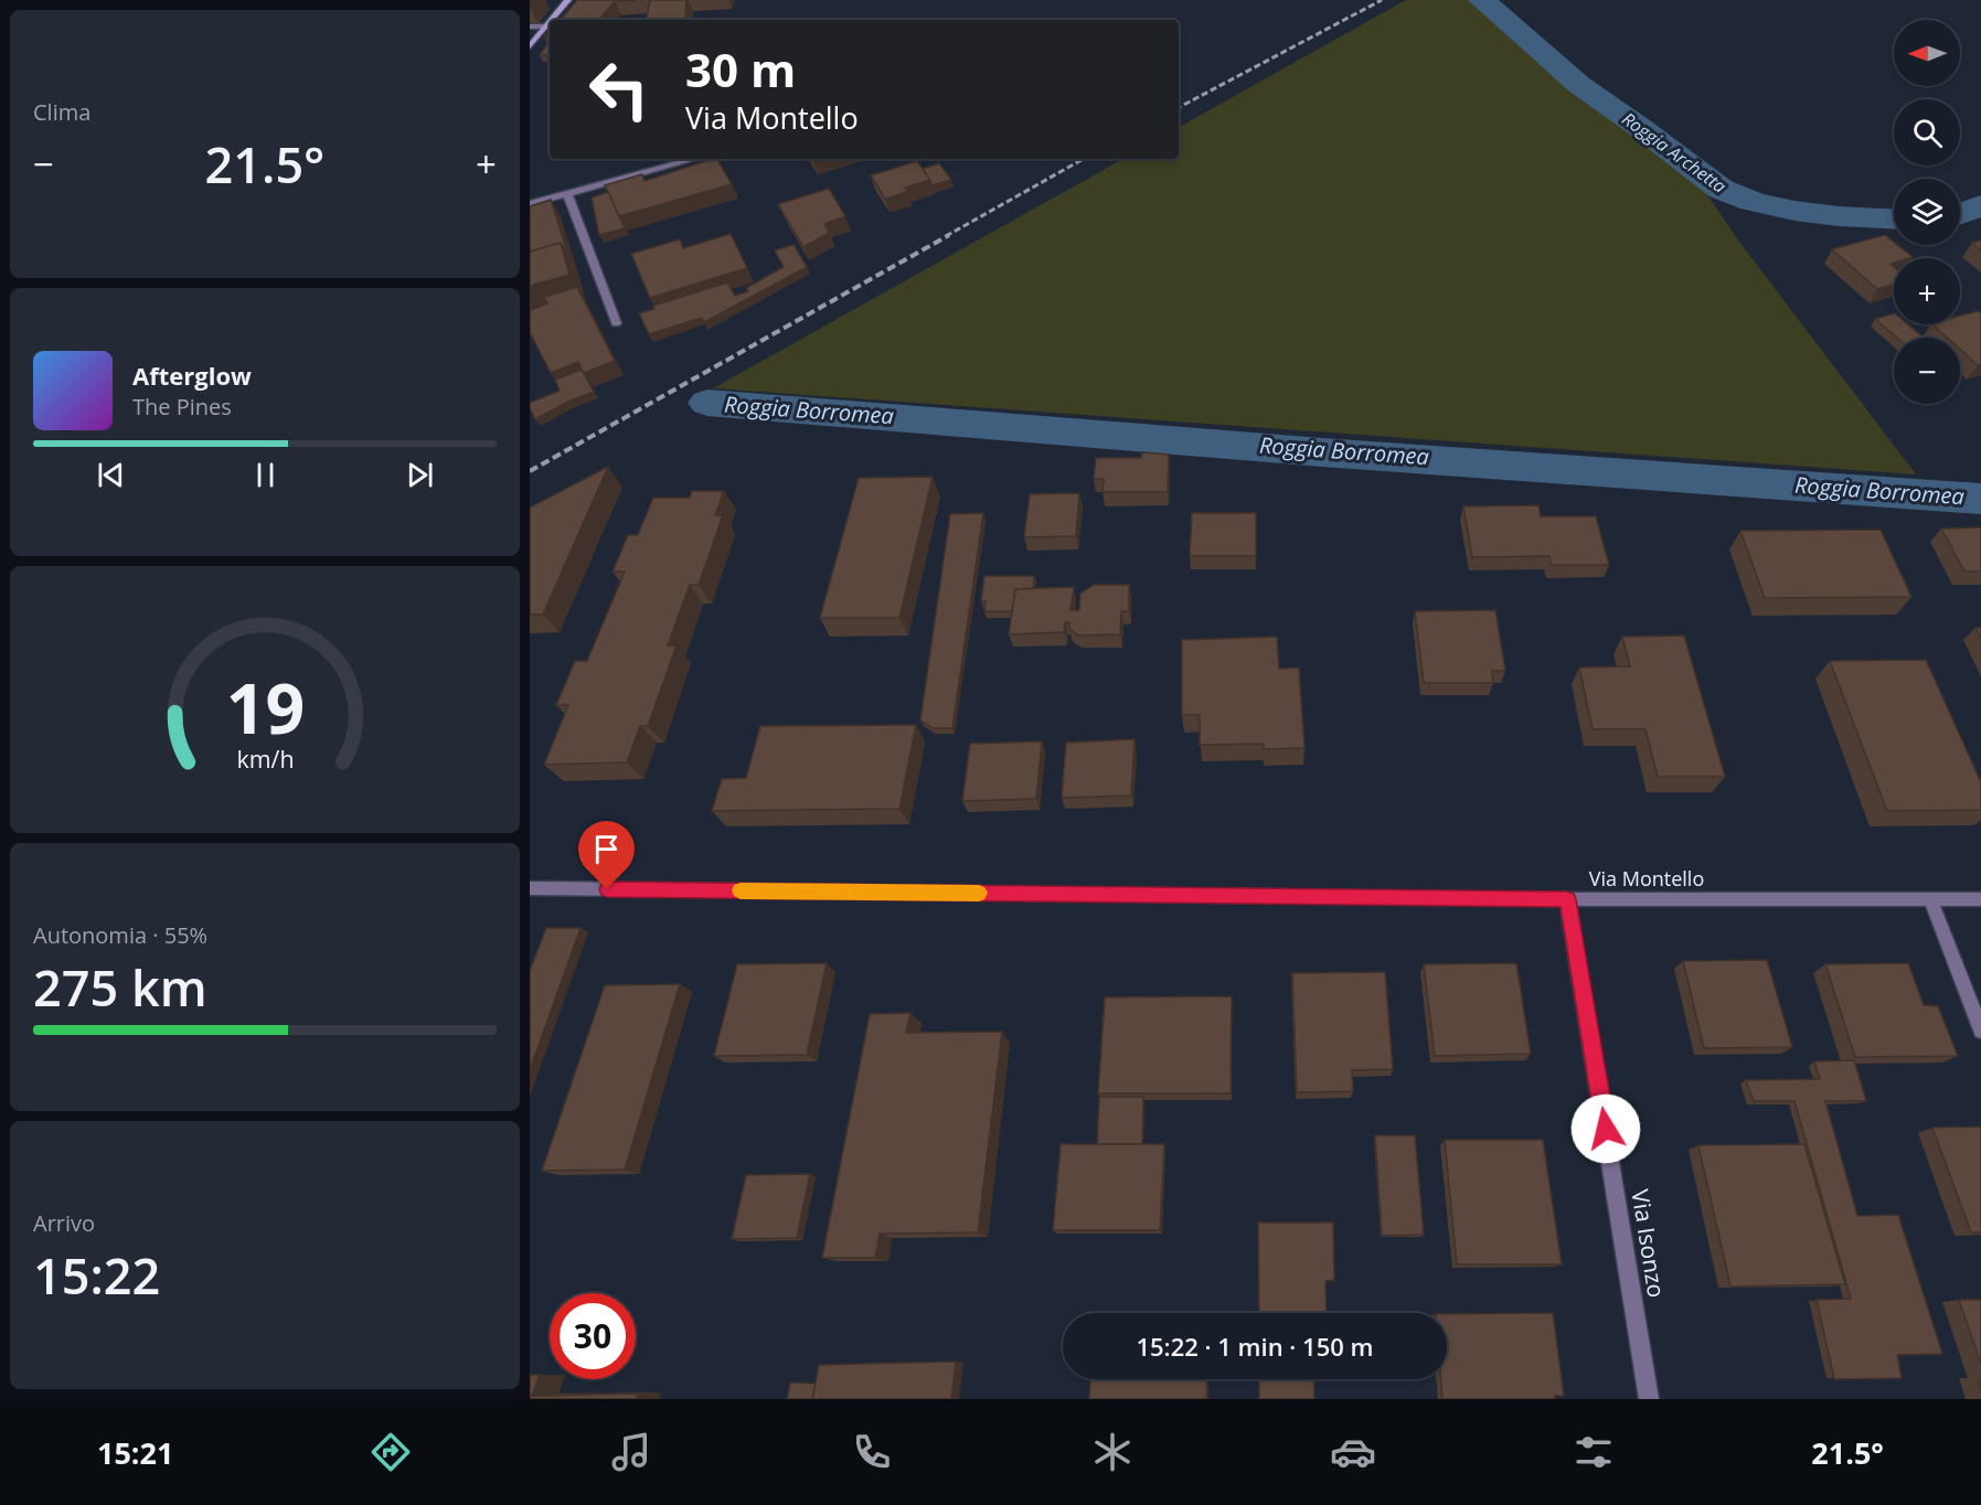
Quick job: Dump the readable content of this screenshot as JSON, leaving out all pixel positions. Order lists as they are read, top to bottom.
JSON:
{
  "streets": {
    "street": ["Via Montello", "Via Isonzo"]
  },
  "crossings": [
    ["Via Montello", "Via Isonzo"]
  ],
  "water": ["Roggia Archetta", "Roggia Borromea"],
  "north": "left",
  "page": {
    "tile": [
      "Clima",
      ["Autonomia · 55%", "275 km"],
      ["Arrivo", "15:22"]
    ],
    "map_buttons": ["+", "−"],
    "turn": ["30 m", "Via Montello"],
    "heat": ["−", "21.5°", "+"],
    "song": ["Afterglow", "The Pines"],
    "limit": "30",
    "trip": "15:22 · 1 min · 150 m",
    "tabs": ["15:21", "21.5°"],
    "gauge": ["19", "km/h"]
  }
}
